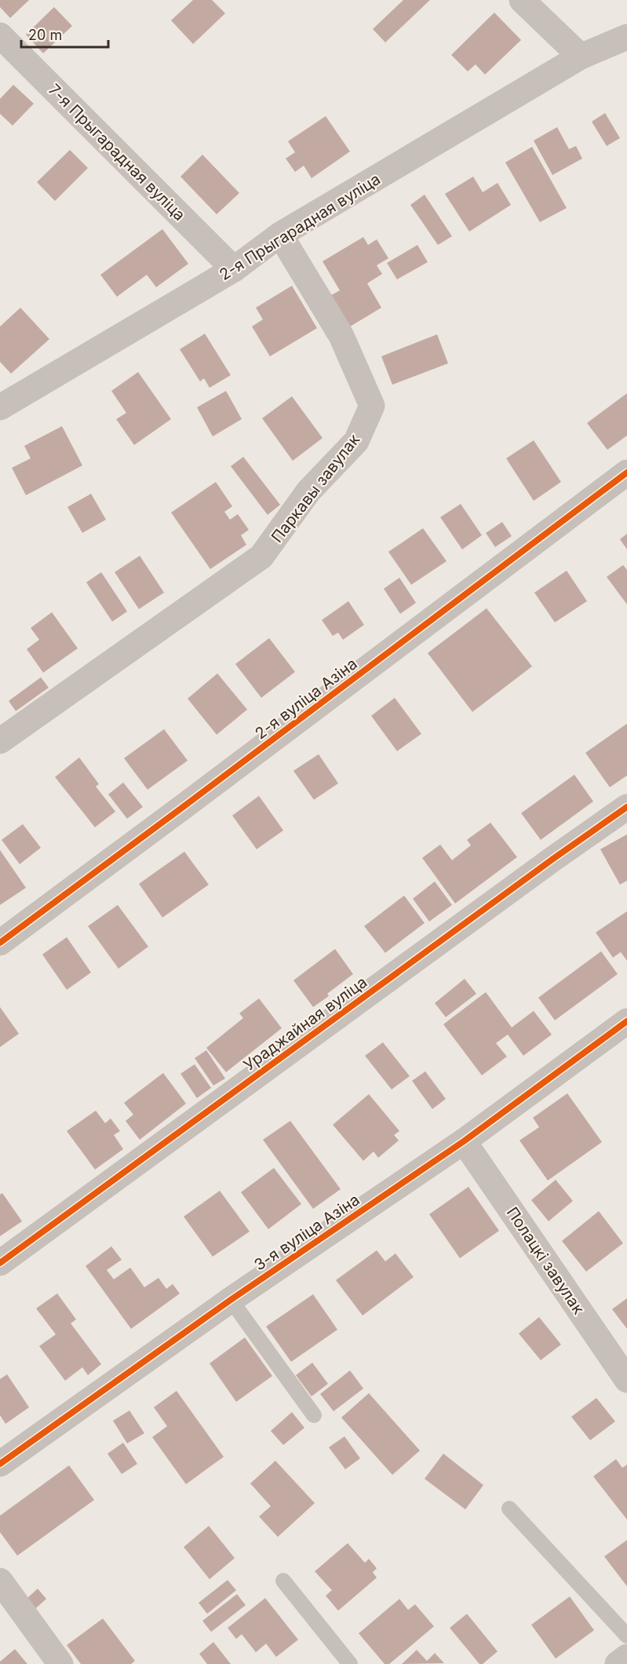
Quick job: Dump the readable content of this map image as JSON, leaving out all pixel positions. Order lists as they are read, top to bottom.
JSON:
{
  "streets": {
    "street": [
      "7-я Прыгарадная вуліца",
      "2-я Прыгарадная вуліца",
      "Паркавы завулак",
      "2-я вуліца Азіна",
      "Ураджайная вуліца",
      "3-я вуліца Азіна",
      "Полацкі завулак"
    ]
  },
  "crossings": [
    ["7-я Прыгарадная вуліца", "2-я Прыгарадная вуліца"],
    ["2-я Прыгарадная вуліца", "Паркавы завулак"],
    ["3-я вуліца Азіна", "Полацкі завулак"]
  ],
  "scale_bar": "20 m"
}
